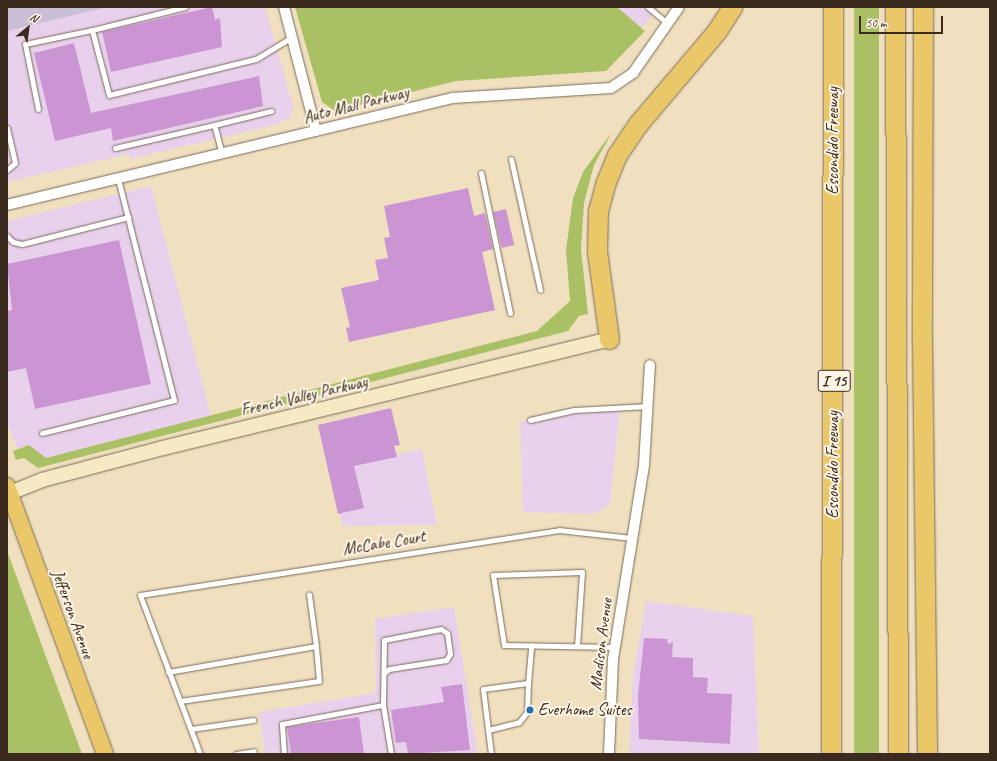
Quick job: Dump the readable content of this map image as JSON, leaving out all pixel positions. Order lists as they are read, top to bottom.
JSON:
{
  "streets": {
    "highway": ["Escondido Freeway", "I 15"],
    "main road": ["French Valley Parkway", "Jefferson Avenue"],
    "street": ["Auto Mall Parkway", "Madison Avenue"],
    "lane": ["McCabe Court"]
  },
  "crossings": [
    ["French Valley Parkway", "Jefferson Avenue"],
    ["McCabe Court", "Madison Avenue"]
  ],
  "places": ["Everhome Suites"],
  "scale_bar": "50 m",
  "north": "top right"
}
